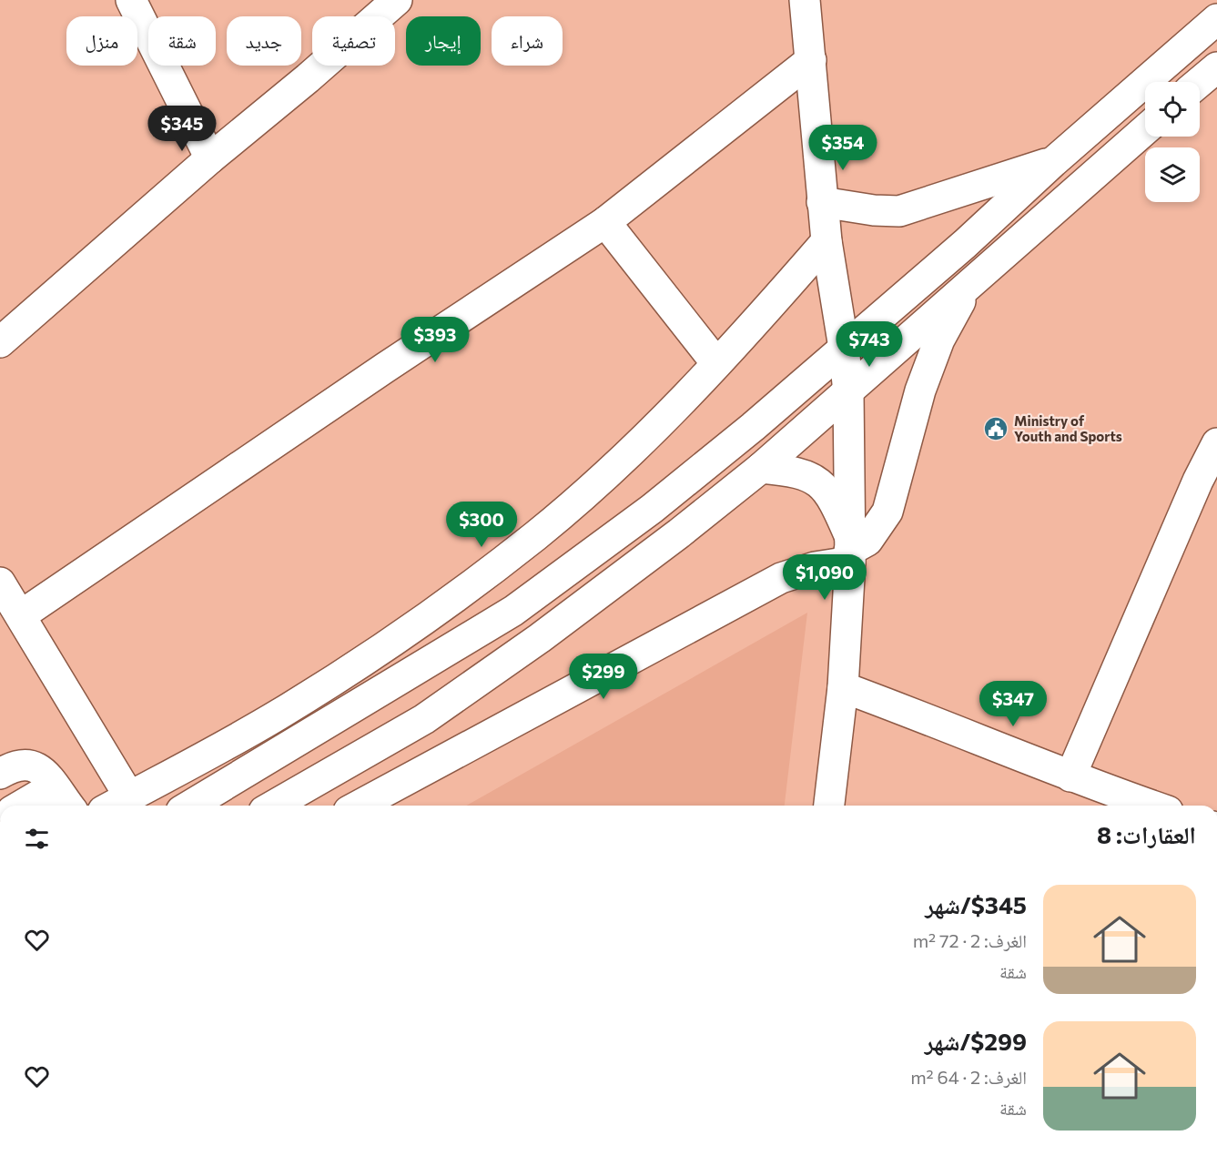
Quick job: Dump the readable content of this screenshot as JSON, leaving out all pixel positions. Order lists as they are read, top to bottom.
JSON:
{
  "places": {
    "public building": ["Ministry of Youth and Sports"]
  },
  "page": {
    "chip": [
      "شراء",
      "إيجار",
      "تصفية",
      "جديد",
      "شقة",
      "منزل"
    ],
    "price": [
      "$345",
      "$354",
      "$393",
      "$743",
      "$300",
      "$1,090",
      "$299",
      "$347"
    ],
    "heading": "العقارات: 8",
    "list": [
      {
        "name": "$345/شهر",
        "note": "الغرف: 2 · 72 m² · شقة"
      },
      {
        "name": "$299/شهر",
        "note": "الغرف: 2 · 64 m² · شقة"
      }
    ]
  }
}
